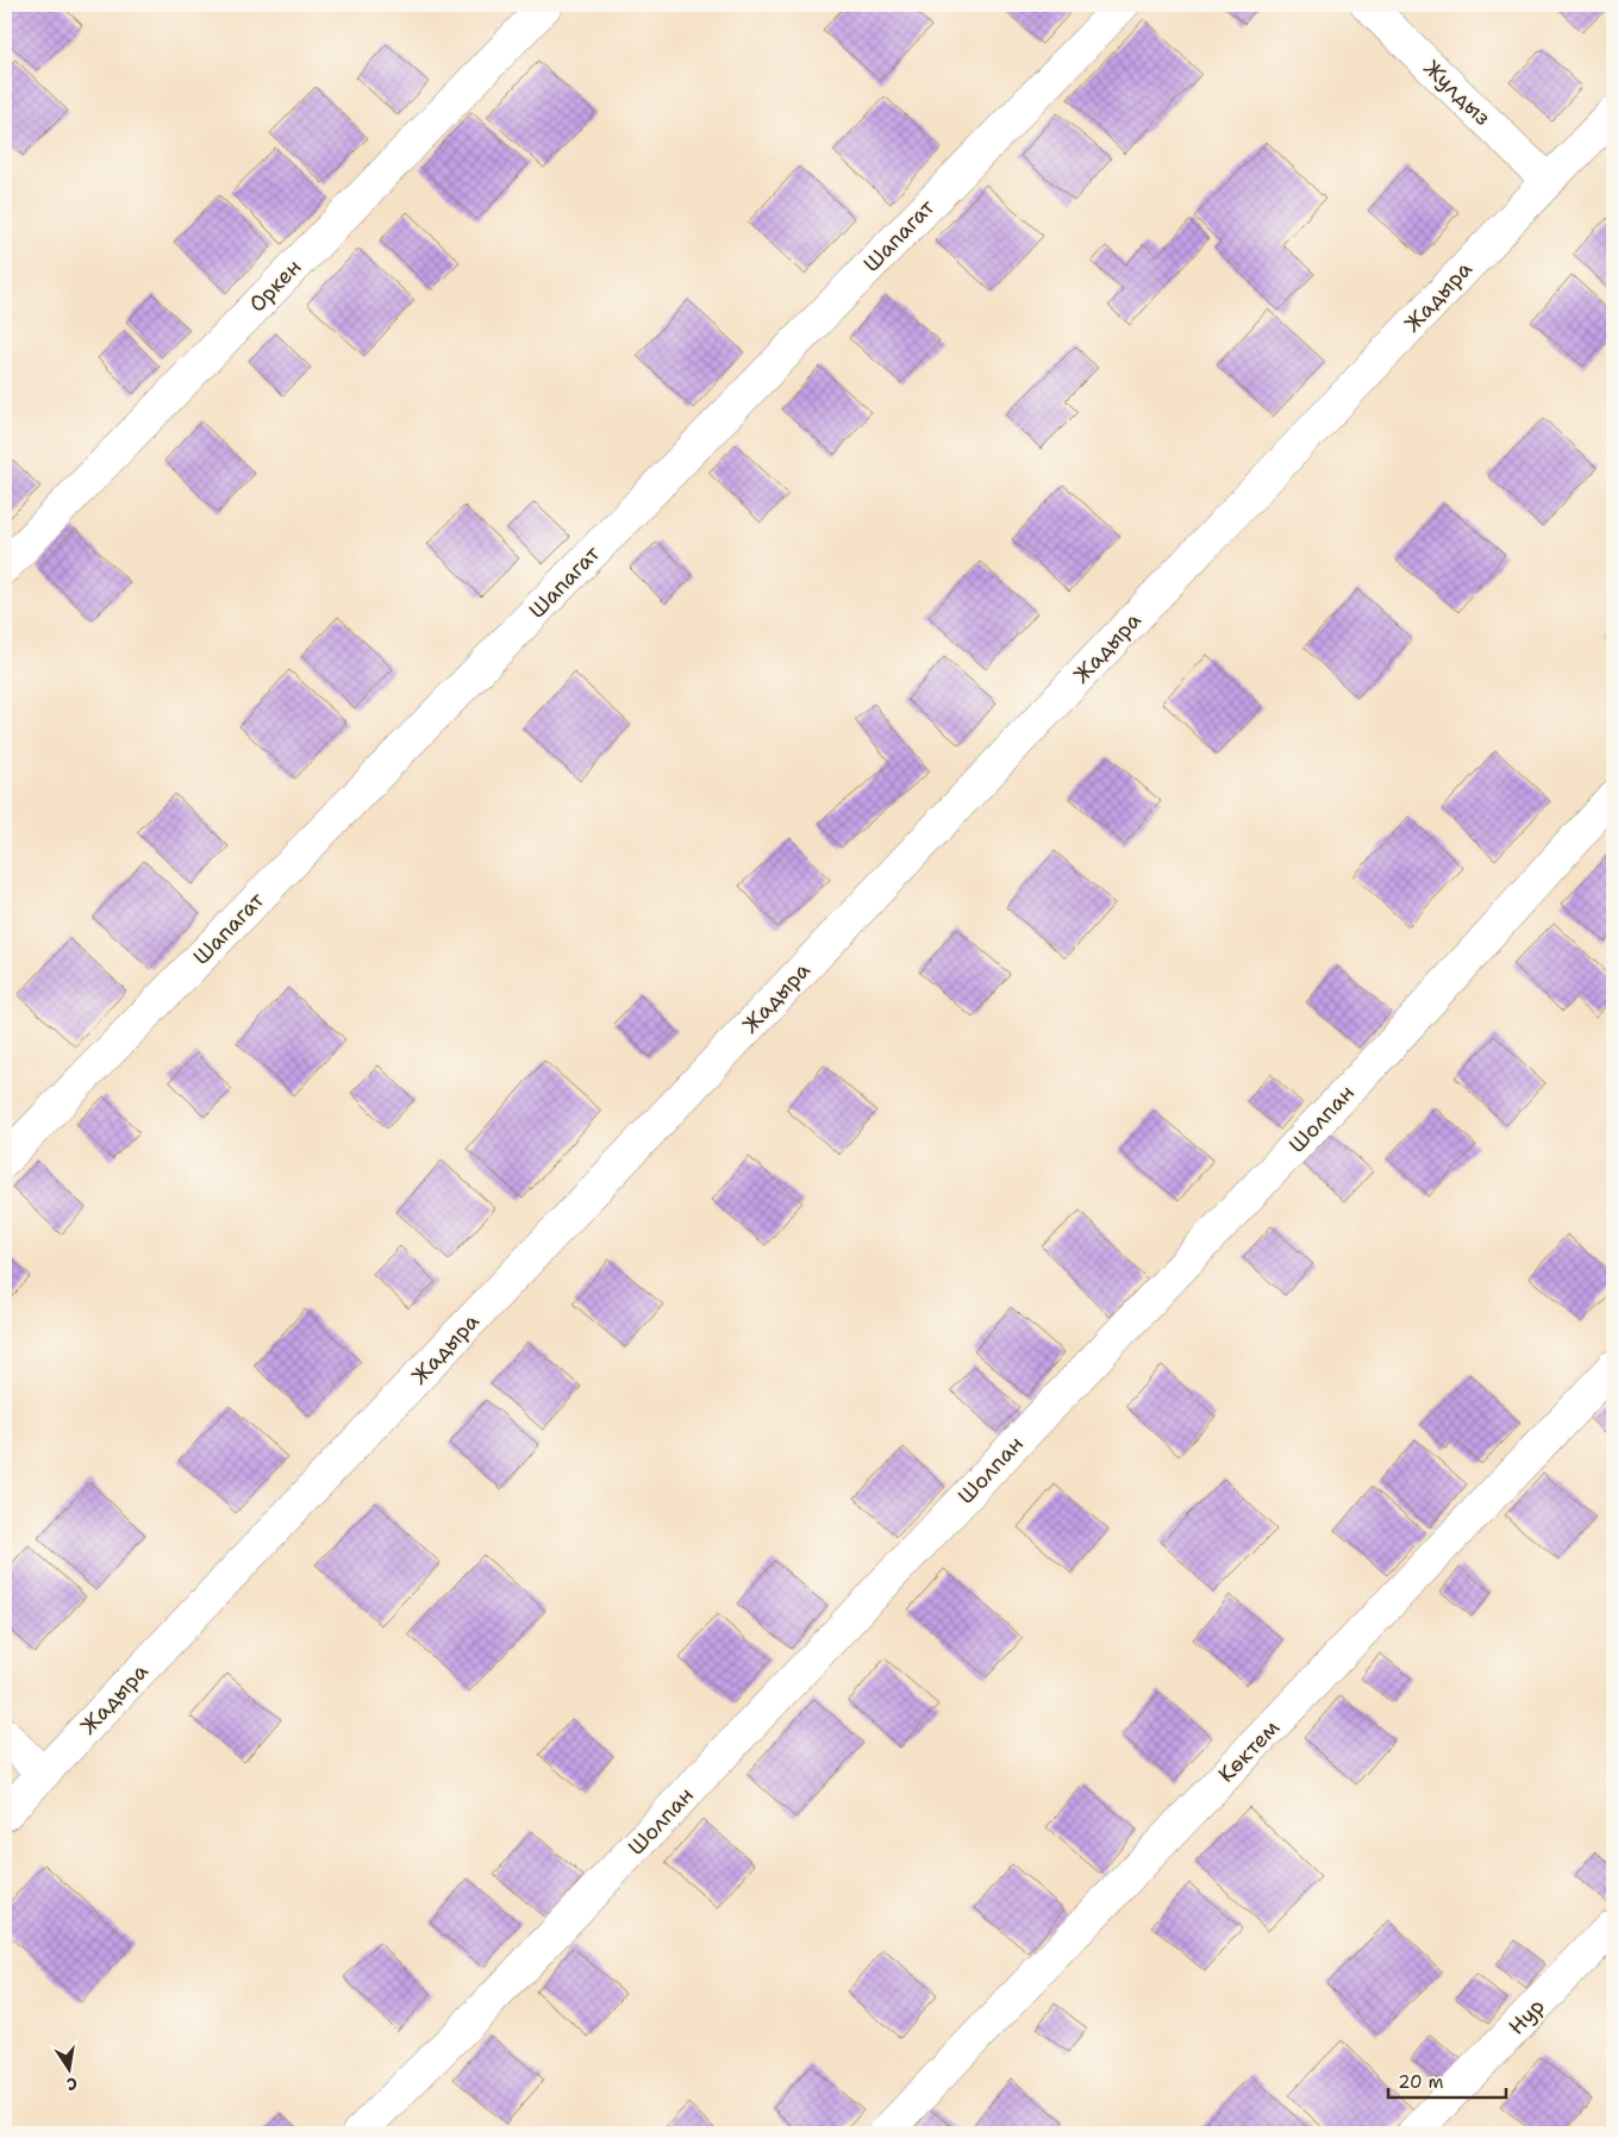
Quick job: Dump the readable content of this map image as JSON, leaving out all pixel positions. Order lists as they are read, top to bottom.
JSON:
{
  "streets": {
    "street": [
      "Жулдыз",
      "Шапагат",
      "Оркен",
      "Жадыра",
      "Шолпан",
      "Көктем",
      "Нур"
    ]
  },
  "crossings": [
    ["Жулдыз", "Жадыра"]
  ],
  "scale_bar": "20 m",
  "north": "bottom"
}
